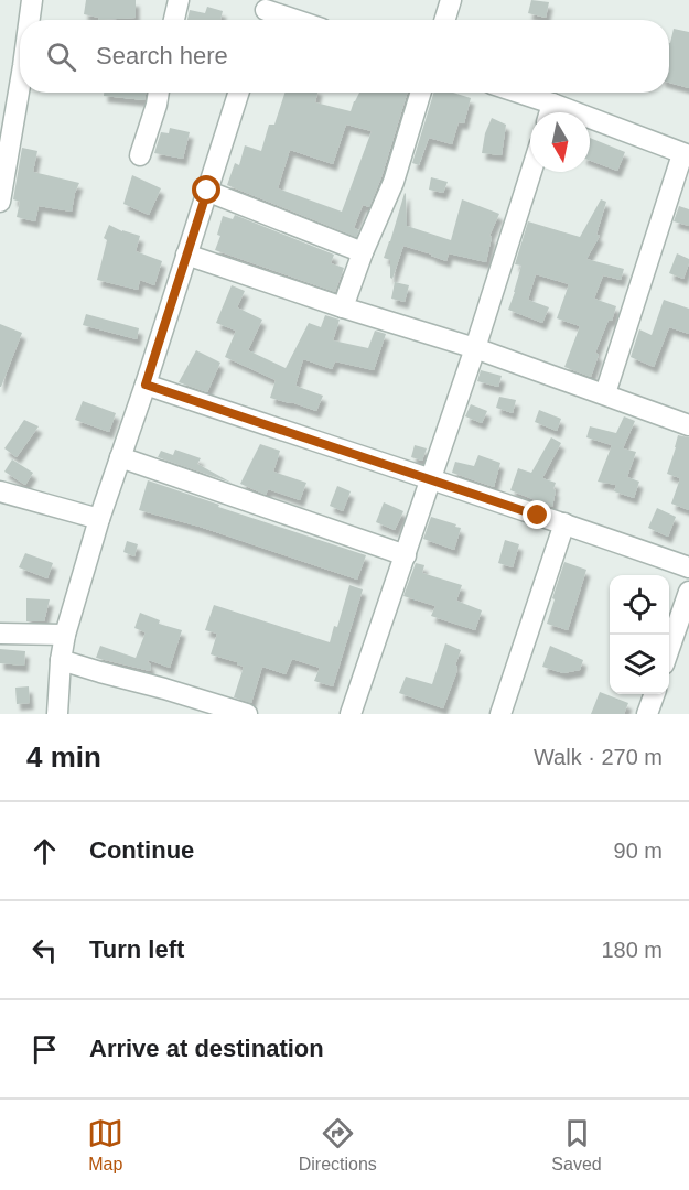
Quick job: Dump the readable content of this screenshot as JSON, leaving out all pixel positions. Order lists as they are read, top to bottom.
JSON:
{
  "north": "bottom",
  "page": {
    "search": "Search here",
    "heading": ["4 min", "Walk · 270 m"],
    "list": [
      ["Continue", "90 m"],
      ["Turn left", "180 m"],
      "Arrive at destination"
    ],
    "nav": ["Map", "Directions", "Saved"]
  }
}
